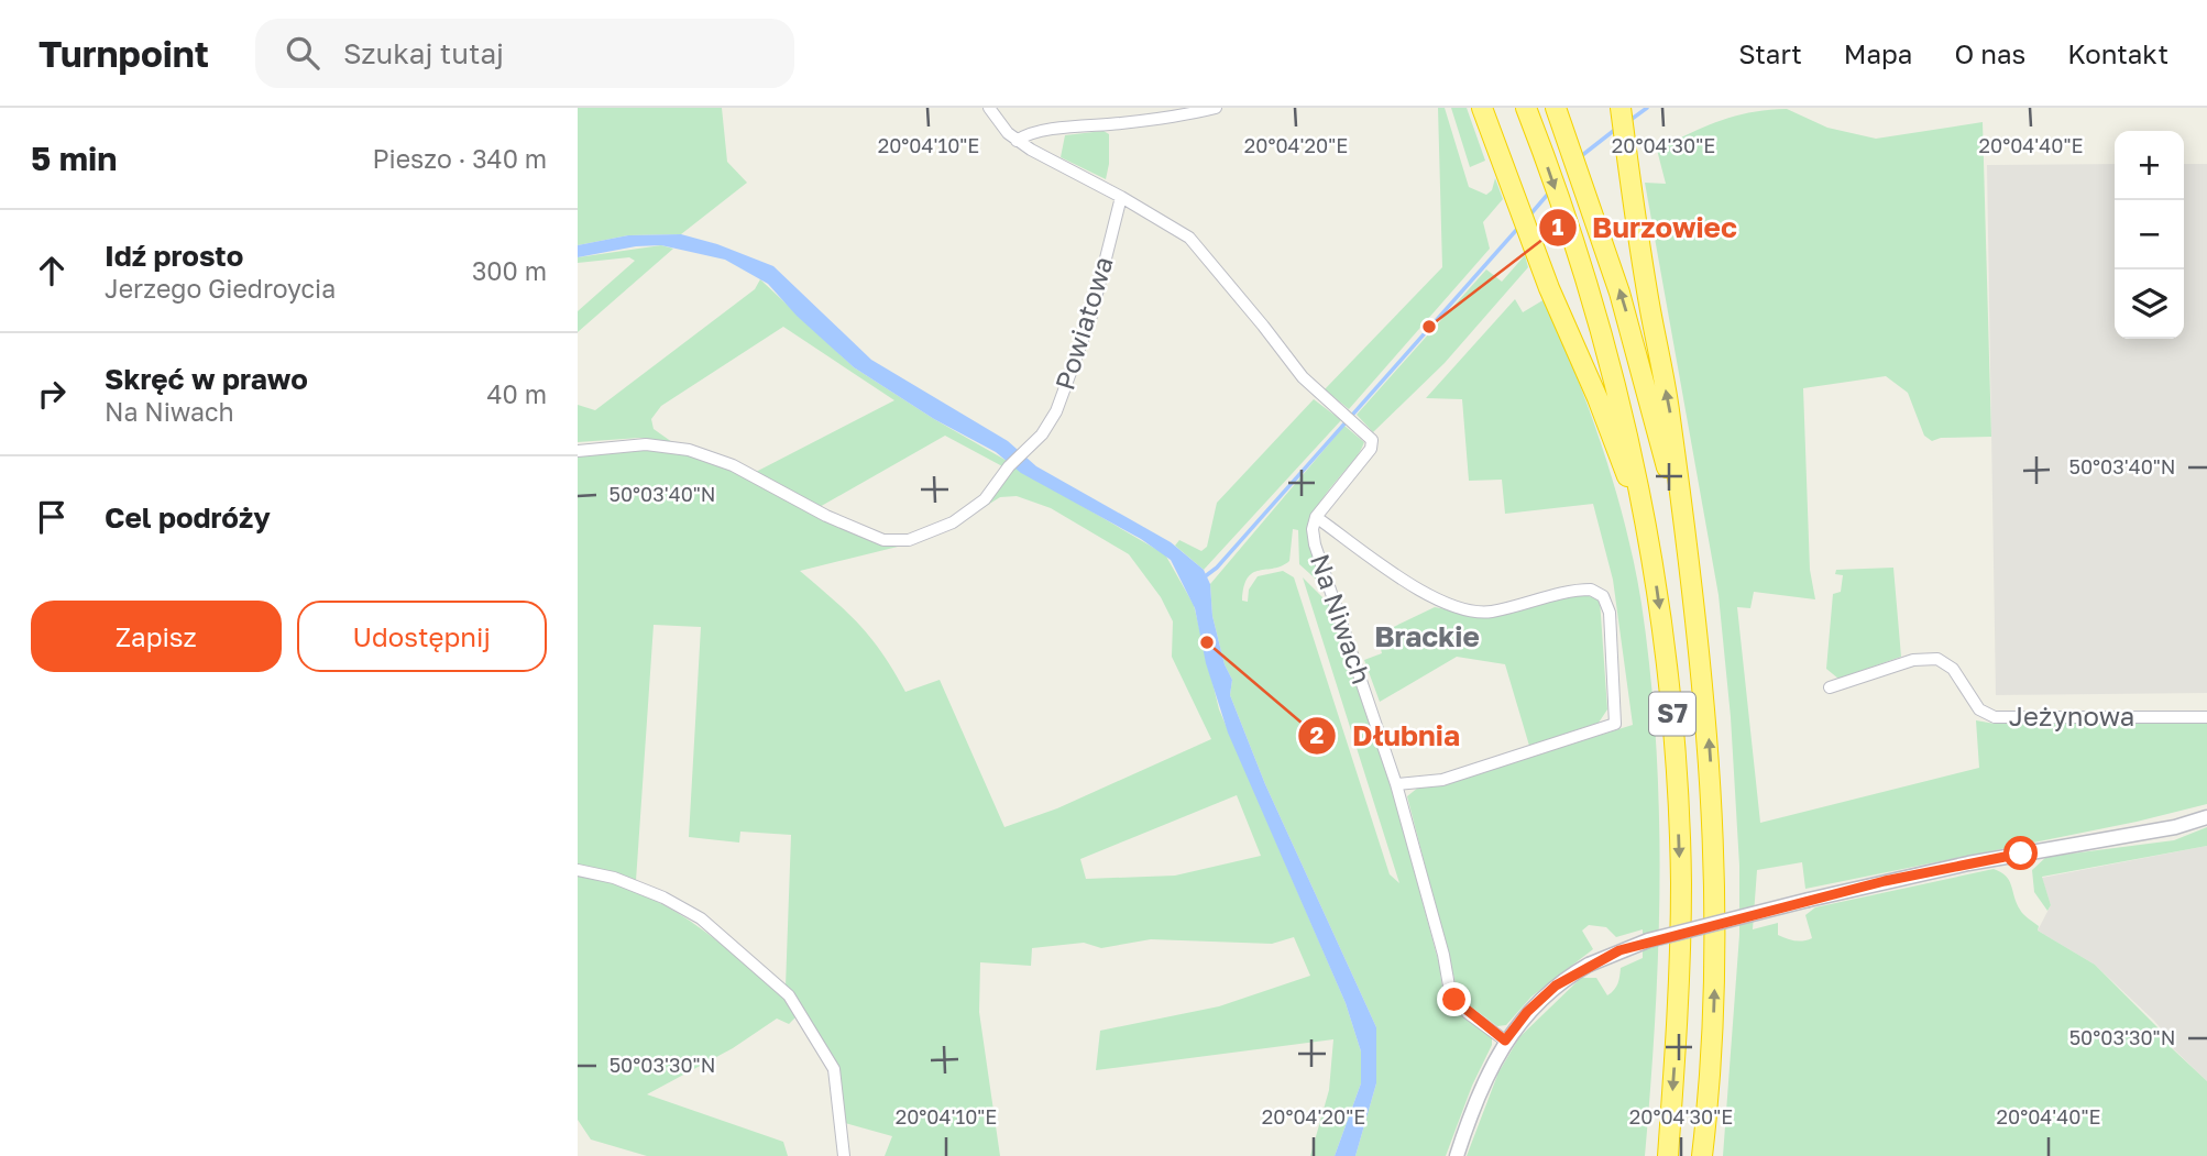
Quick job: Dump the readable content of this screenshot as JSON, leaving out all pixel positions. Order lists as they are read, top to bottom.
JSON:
{
  "streets": {
    "highway": ["S7"],
    "street": ["Powiatowa", "Na Niwach", "Jeżynowa"]
  },
  "crossings": [
    ["Powiatowa", "Na Niwach"]
  ],
  "districts": ["Brackie"],
  "places": ["Burzowiec", "Dłubnia"],
  "page": {
    "header": "Turnpoint",
    "search": "Szukaj tutaj",
    "nav": [
      "Start",
      "Mapa",
      "O nas",
      "Kontakt"
    ],
    "heading": ["5 min", "Pieszo · 340 m"],
    "map_buttons": ["+", "−"],
    "list": [
      ["Idź prosto", "Jerzego Giedroycia", "300 m"],
      ["Skręć w prawo", "Na Niwach", "40 m"],
      "Cel podróży"
    ],
    "buttons": ["Zapisz", "Udostępnij"]
  },
  "coordinates": [
    "20°04'10\"E",
    "20°04'20\"E",
    "20°04'30\"E",
    "20°04'40\"E",
    "50°03'40\"N",
    "50°03'30\"N"
  ]
}
